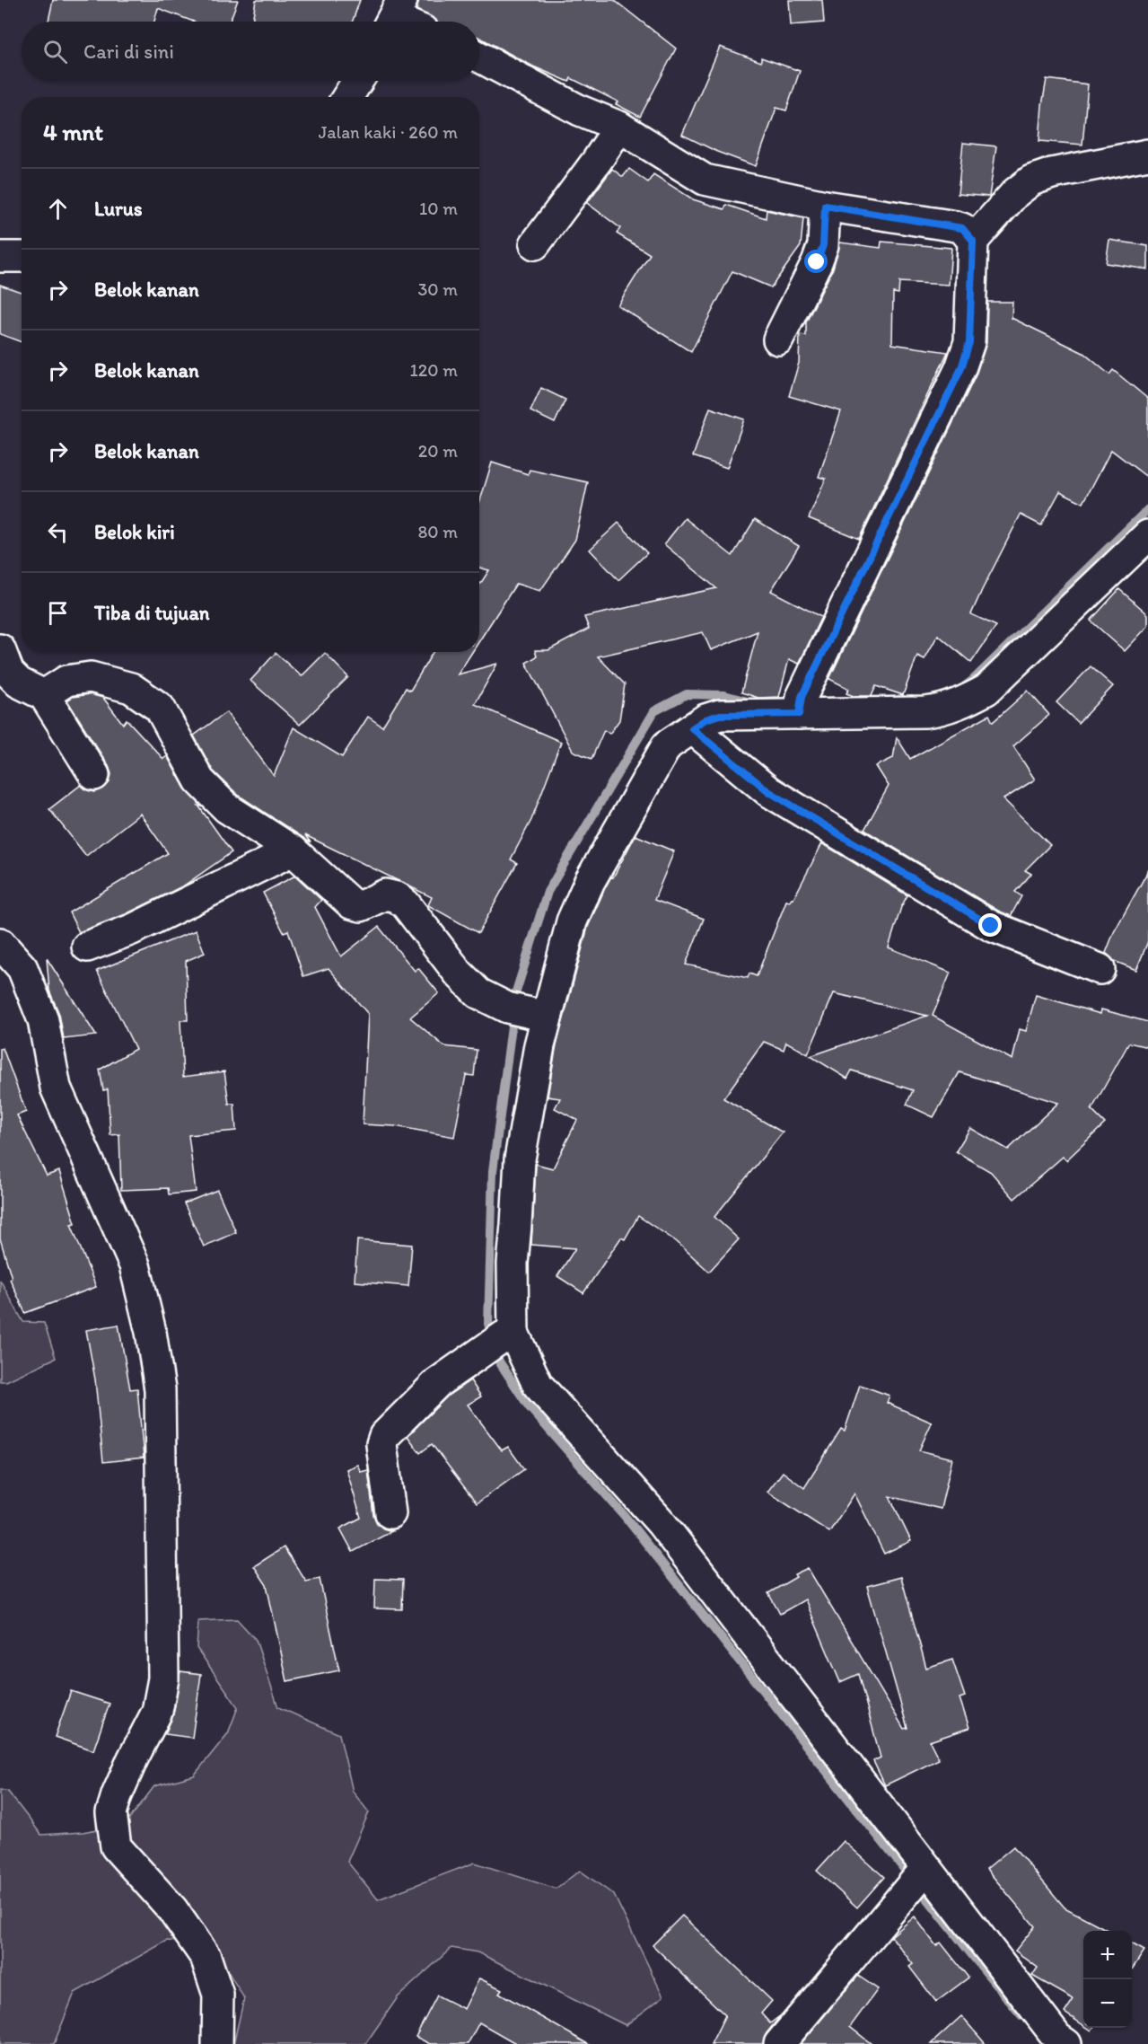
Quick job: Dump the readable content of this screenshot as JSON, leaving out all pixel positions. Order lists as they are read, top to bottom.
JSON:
{
  "page": {
    "search": "Cari di sini",
    "heading": ["4 mnt", "Jalan kaki · 260 m"],
    "list": [
      ["Lurus", "10 m"],
      ["Belok kanan", "30 m"],
      ["Belok kanan", "120 m"],
      ["Belok kanan", "20 m"],
      ["Belok kiri", "80 m"],
      "Tiba di tujuan"
    ],
    "map_buttons": ["+", "−"]
  }
}
